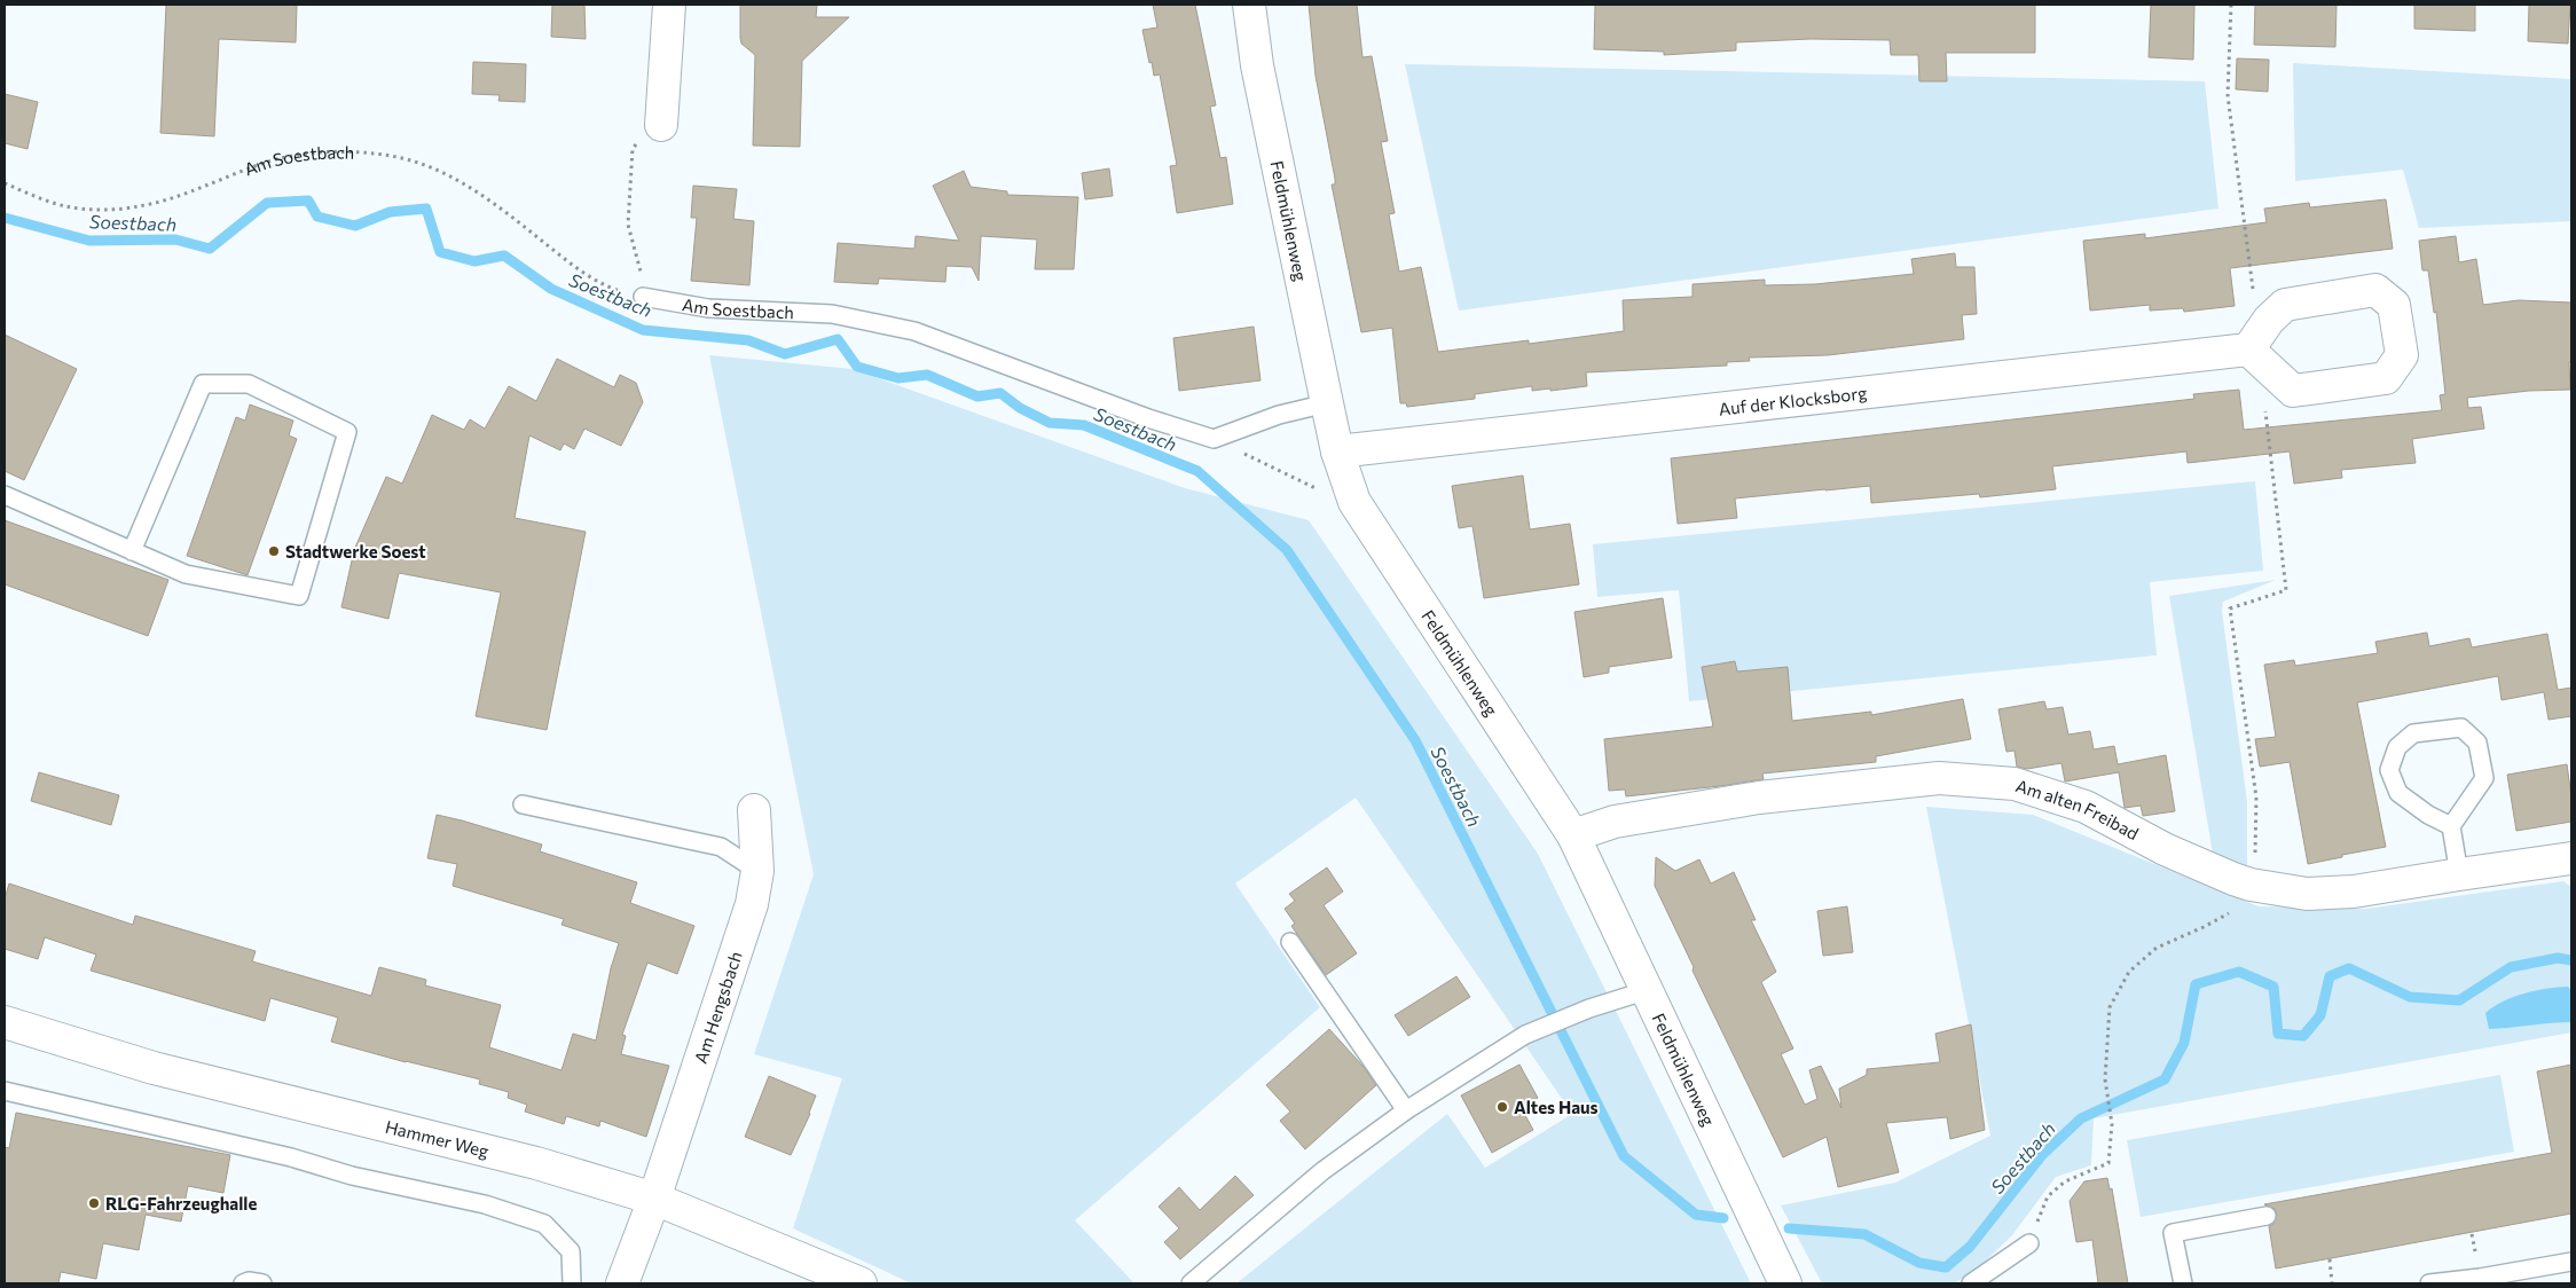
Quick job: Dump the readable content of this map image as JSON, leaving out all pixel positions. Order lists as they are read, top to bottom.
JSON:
{
  "streets": {
    "street": [
      "Feldmühlenweg",
      "Auf der Klocksborg",
      "Am alten Freibad",
      "Am Hengsbach",
      "Hammer Weg"
    ],
    "lane": ["Am Soestbach"]
  },
  "crossings": [
    ["Feldmühlenweg", "Auf der Klocksborg"],
    ["Feldmühlenweg", "Am alten Freibad"],
    ["Am Hengsbach", "Hammer Weg"]
  ],
  "water": ["Soestbach"],
  "places": ["Stadtwerke Soest", "Altes Haus", "RLG-Fahrzeughalle"]
}
